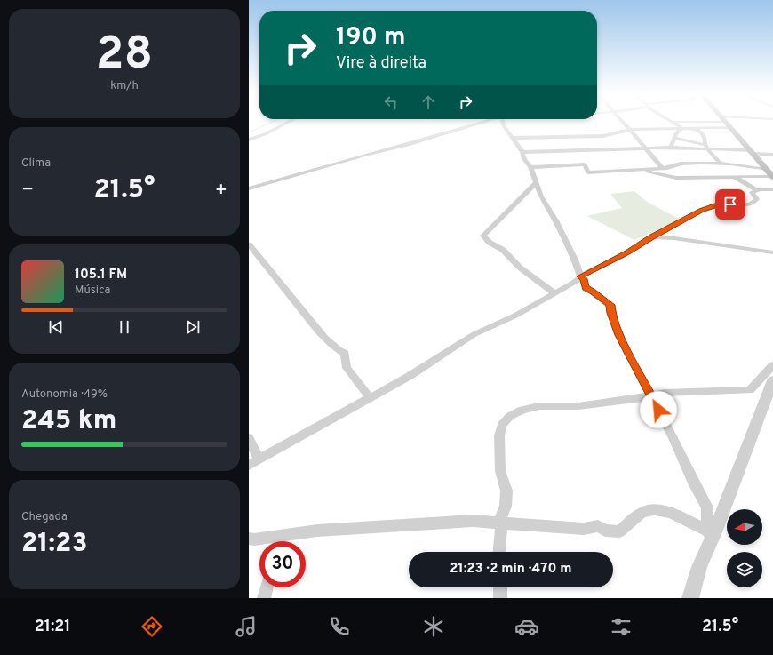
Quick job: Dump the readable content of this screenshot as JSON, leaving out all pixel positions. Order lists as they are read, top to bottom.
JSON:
{
  "north": "left",
  "page": {
    "tile": [
      ["28", "km/h"],
      "Clima",
      ["Autonomia · 49%", "245 km"],
      ["Chegada", "21:23"]
    ],
    "turn": ["190 m", "Vire à direita"],
    "heat": ["−", "21.5°", "+"],
    "song": ["105.1 FM", "Música"],
    "limit": "30",
    "trip": "21:23 · 2 min · 470 m",
    "tabs": ["21:21", "21.5°"]
  }
}
